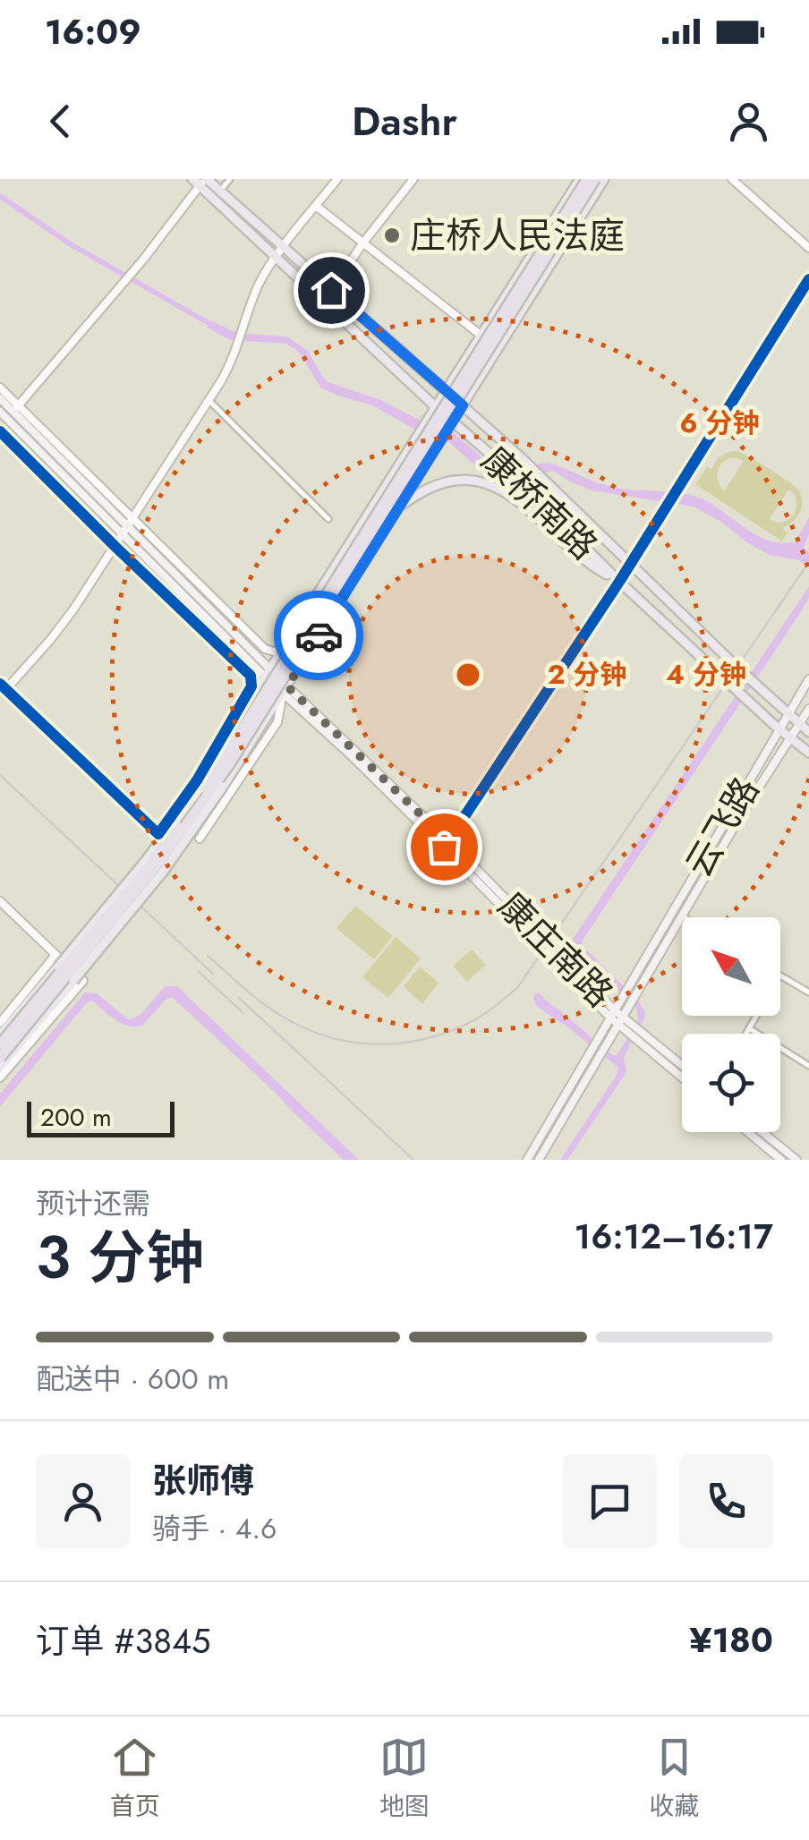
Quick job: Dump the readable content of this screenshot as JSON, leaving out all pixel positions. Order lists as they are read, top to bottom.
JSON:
{
  "streets": {
    "main road": ["康桥南路", "云飞路", "康庄南路"]
  },
  "crossings": [
    ["康桥南路", "云飞路"],
    ["云飞路", "康庄南路"]
  ],
  "places": ["庄桥人民法庭"],
  "scale_bar": "200 m",
  "north": "top left",
  "page": {
    "status": "16:09",
    "header": "Dashr",
    "scale": "200 m",
    "heading": ["3 分钟", "预计还需", "16:12–16:17"],
    "panel": [
      "张师傅",
      "骑手 · 4.6",
      "订单 #3845",
      "¥180"
    ],
    "bar": "配送中 · 600 m",
    "tabs": ["首页", "地图", "收藏"]
  },
  "rings": ["6 分钟", "2 分钟", "4 分钟"]
}
